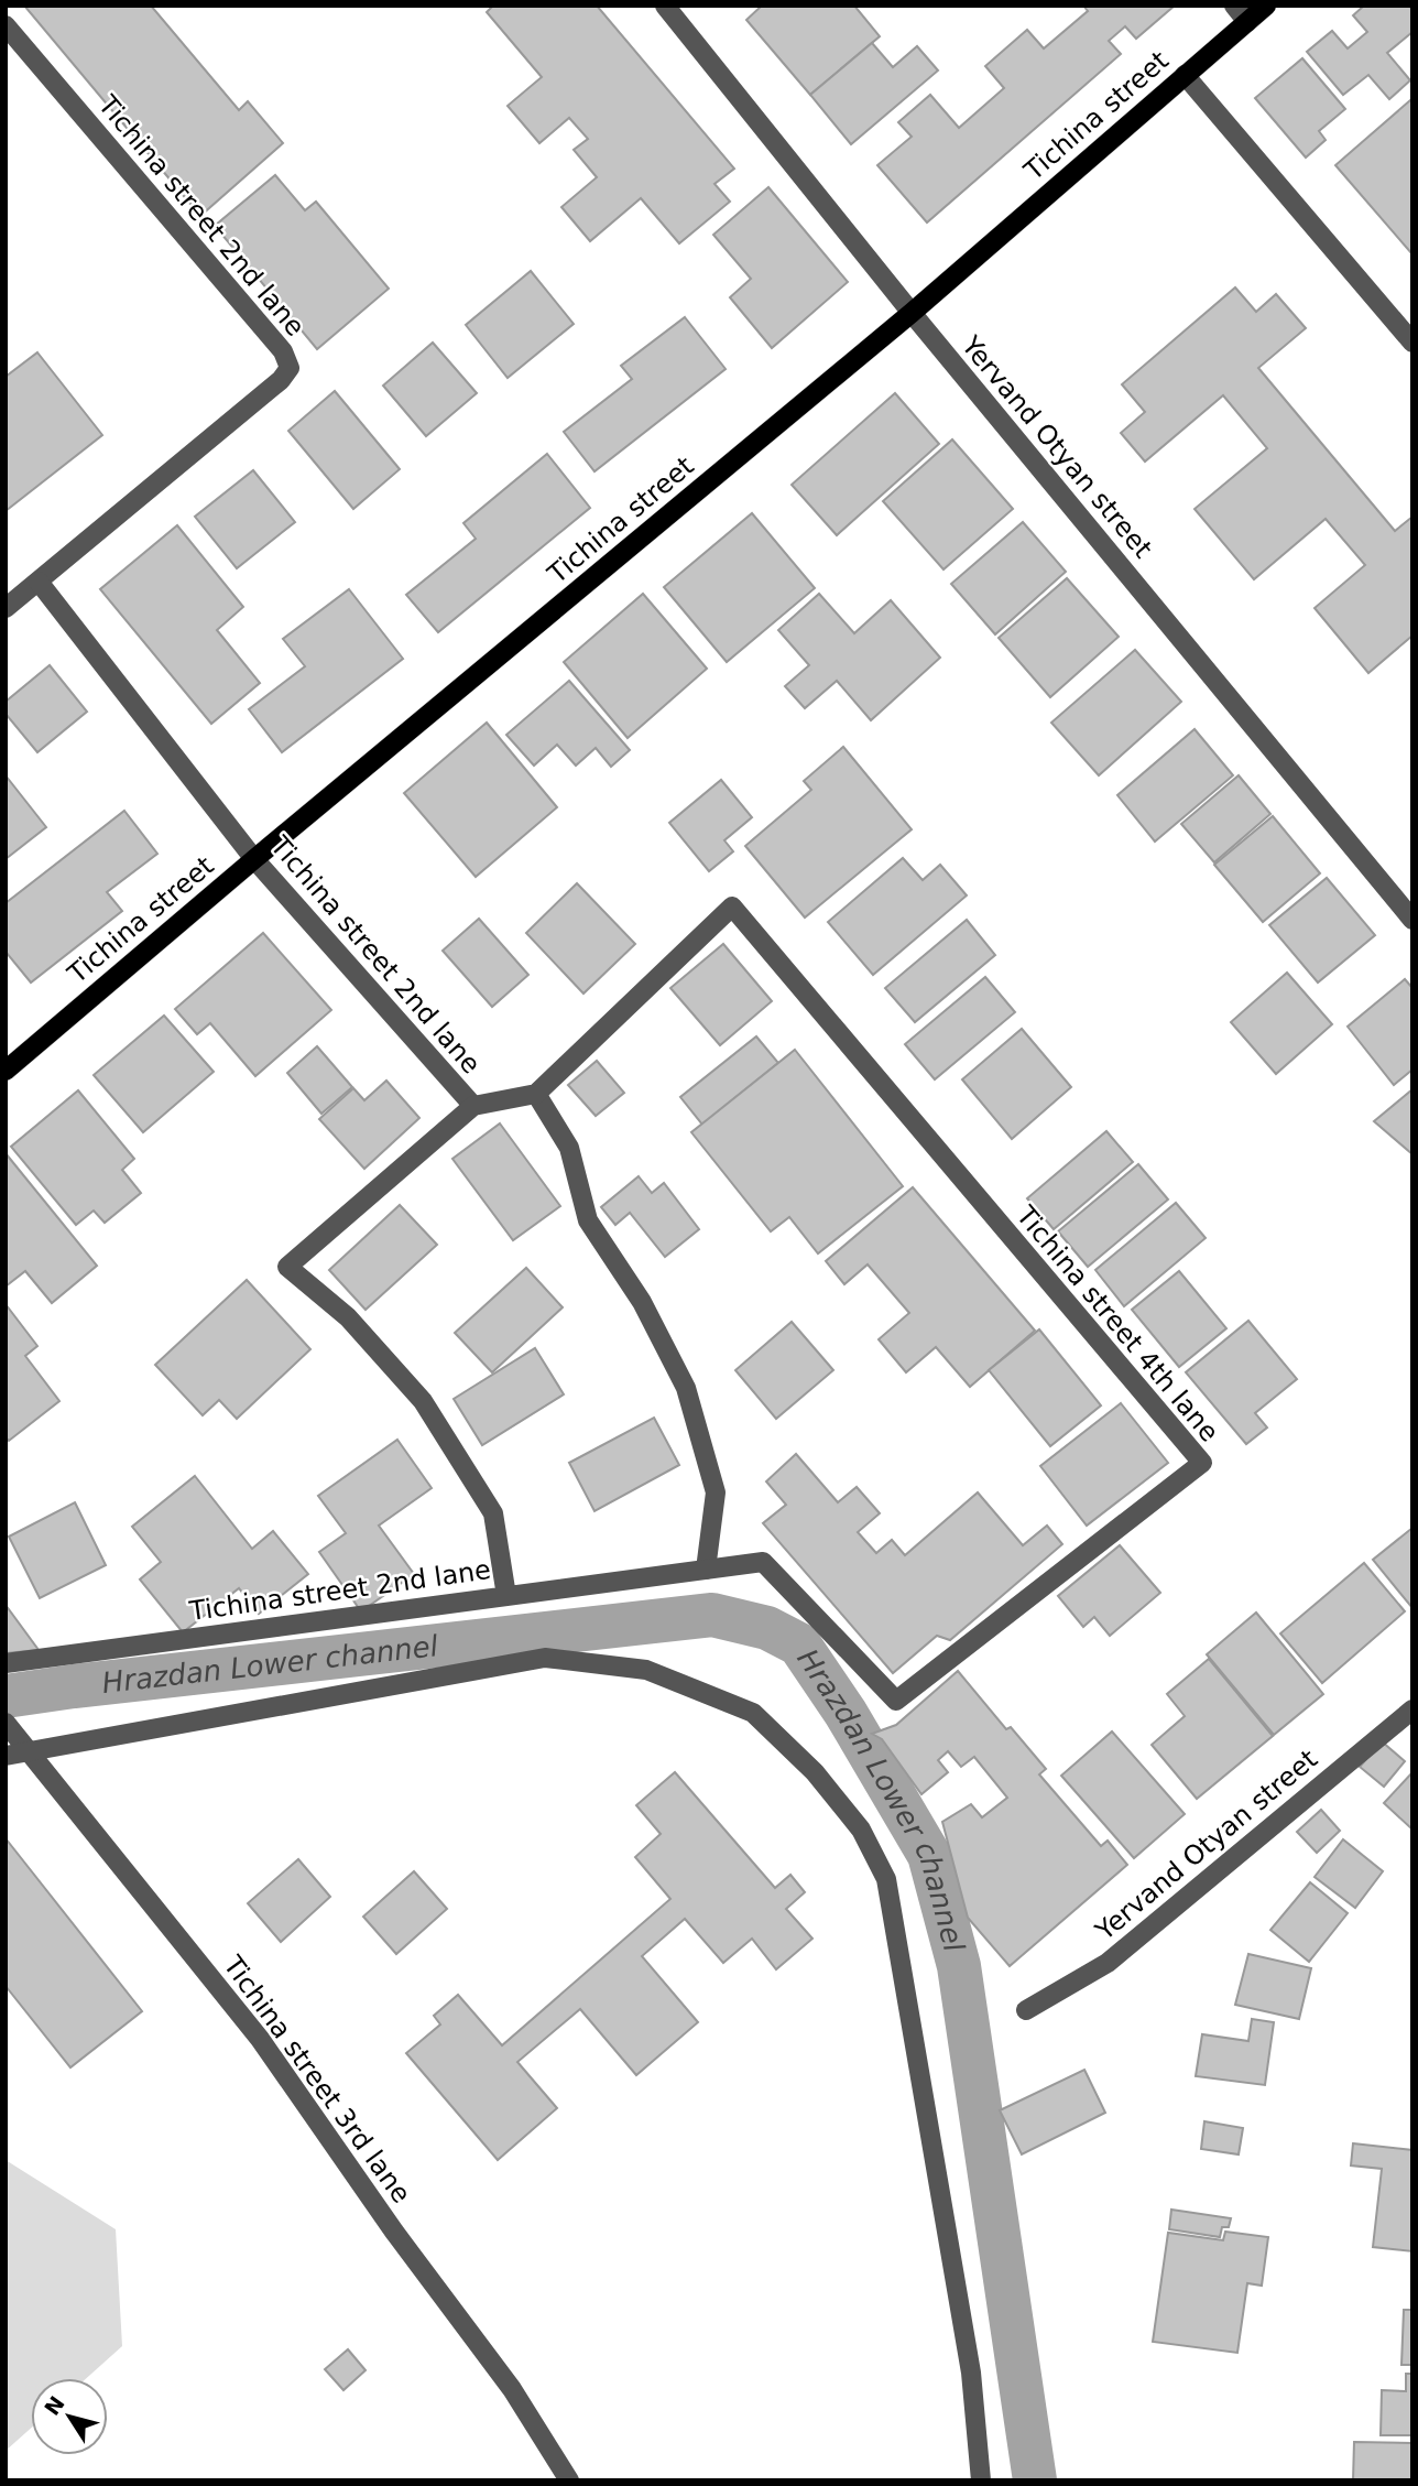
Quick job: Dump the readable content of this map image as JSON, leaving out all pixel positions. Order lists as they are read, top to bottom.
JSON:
{
  "streets": {
    "main road": ["Tichina street"],
    "street": [
      "Tichina street 2nd lane",
      "Yervand Otyan street",
      "Tichina street 4th lane",
      "Tichina street 3rd lane"
    ]
  },
  "crossings": [
    ["Tichina street", "Tichina street 2nd lane"],
    ["Tichina street", "Yervand Otyan street"],
    ["Tichina street 2nd lane", "Tichina street 4th lane"]
  ],
  "water": ["Hrazdan Lower channel"],
  "north": "top left"
}
